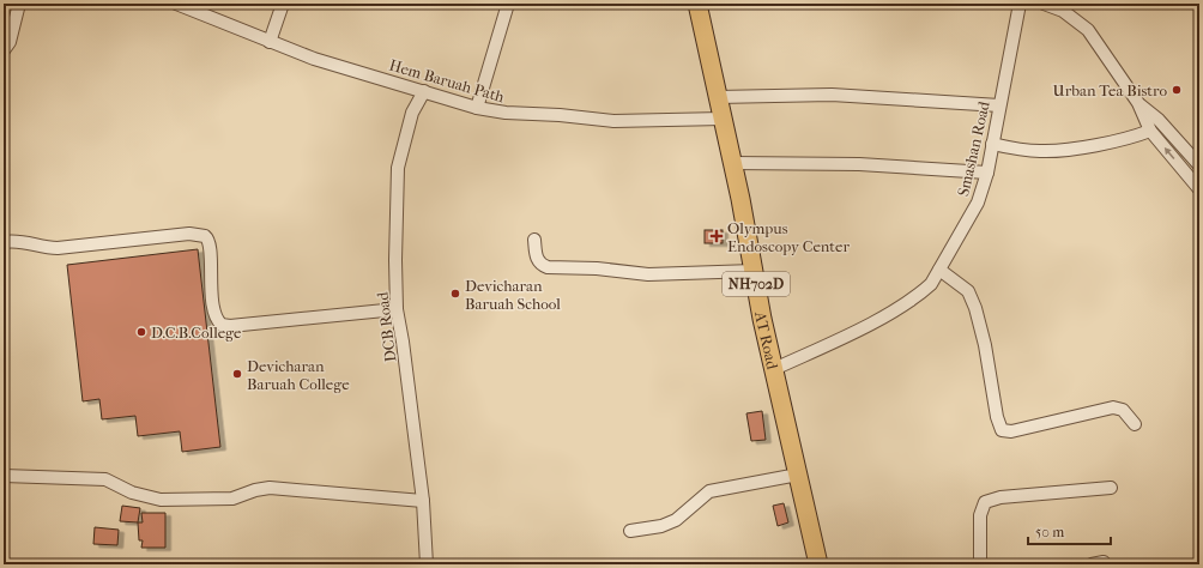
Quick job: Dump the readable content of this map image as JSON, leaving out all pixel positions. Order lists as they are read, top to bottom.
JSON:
{
  "streets": {
    "highway": ["NH702D", "AT Road"],
    "street": ["Hem Baruah Path", "Smashan Road", "DCB Road"]
  },
  "crossings": [
    ["Hem Baruah Path", "DCB Road"],
    ["Hem Baruah Path", "AT Road"],
    ["Smashan Road", "AT Road"]
  ],
  "places": {
    "other": [
      "Urban Tea Bistro",
      "Devicharan Baruah School",
      "D.C.B.College",
      "Devicharan Baruah College"
    ],
    "health": ["Olympus Endoscopy Center"]
  },
  "scale_bar": "50 m"
}
